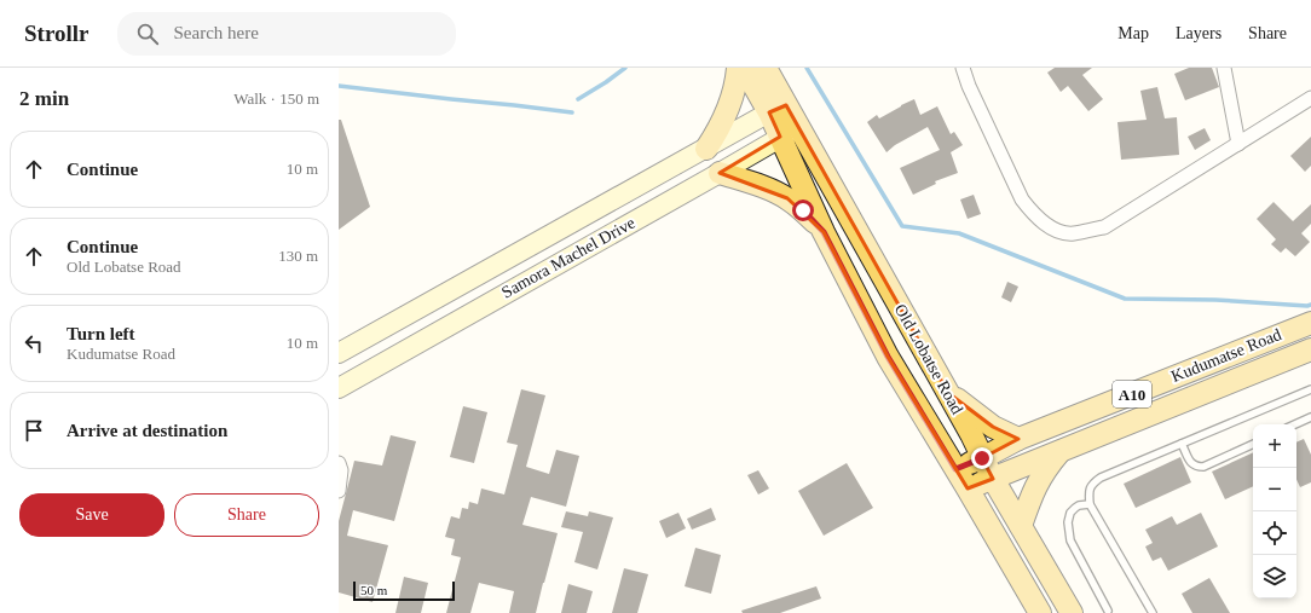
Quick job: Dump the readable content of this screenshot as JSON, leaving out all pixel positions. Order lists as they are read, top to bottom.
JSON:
{
  "streets": {
    "main road": [
      "Samora Machel Drive",
      "Kudumatse Road",
      "Old Lobatse Road",
      "A10"
    ]
  },
  "crossings": [
    ["Samora Machel Drive", "Old Lobatse Road"],
    ["Kudumatse Road", "Old Lobatse Road"],
    ["Kudumatse Road", "A10"],
    ["Old Lobatse Road", "A10"]
  ],
  "scale_bar": "50 m",
  "page": {
    "header": "Strollr",
    "search": "Search here",
    "nav": ["Map", "Layers", "Share"],
    "heading": ["2 min", "Walk · 150 m"],
    "list": [
      ["Continue", "10 m"],
      ["Continue", "Old Lobatse Road", "130 m"],
      ["Turn left", "Kudumatse Road", "10 m"],
      "Arrive at destination"
    ],
    "map_buttons": ["+", "−"],
    "buttons": ["Save", "Share"],
    "scale": "50 m"
  }
}
